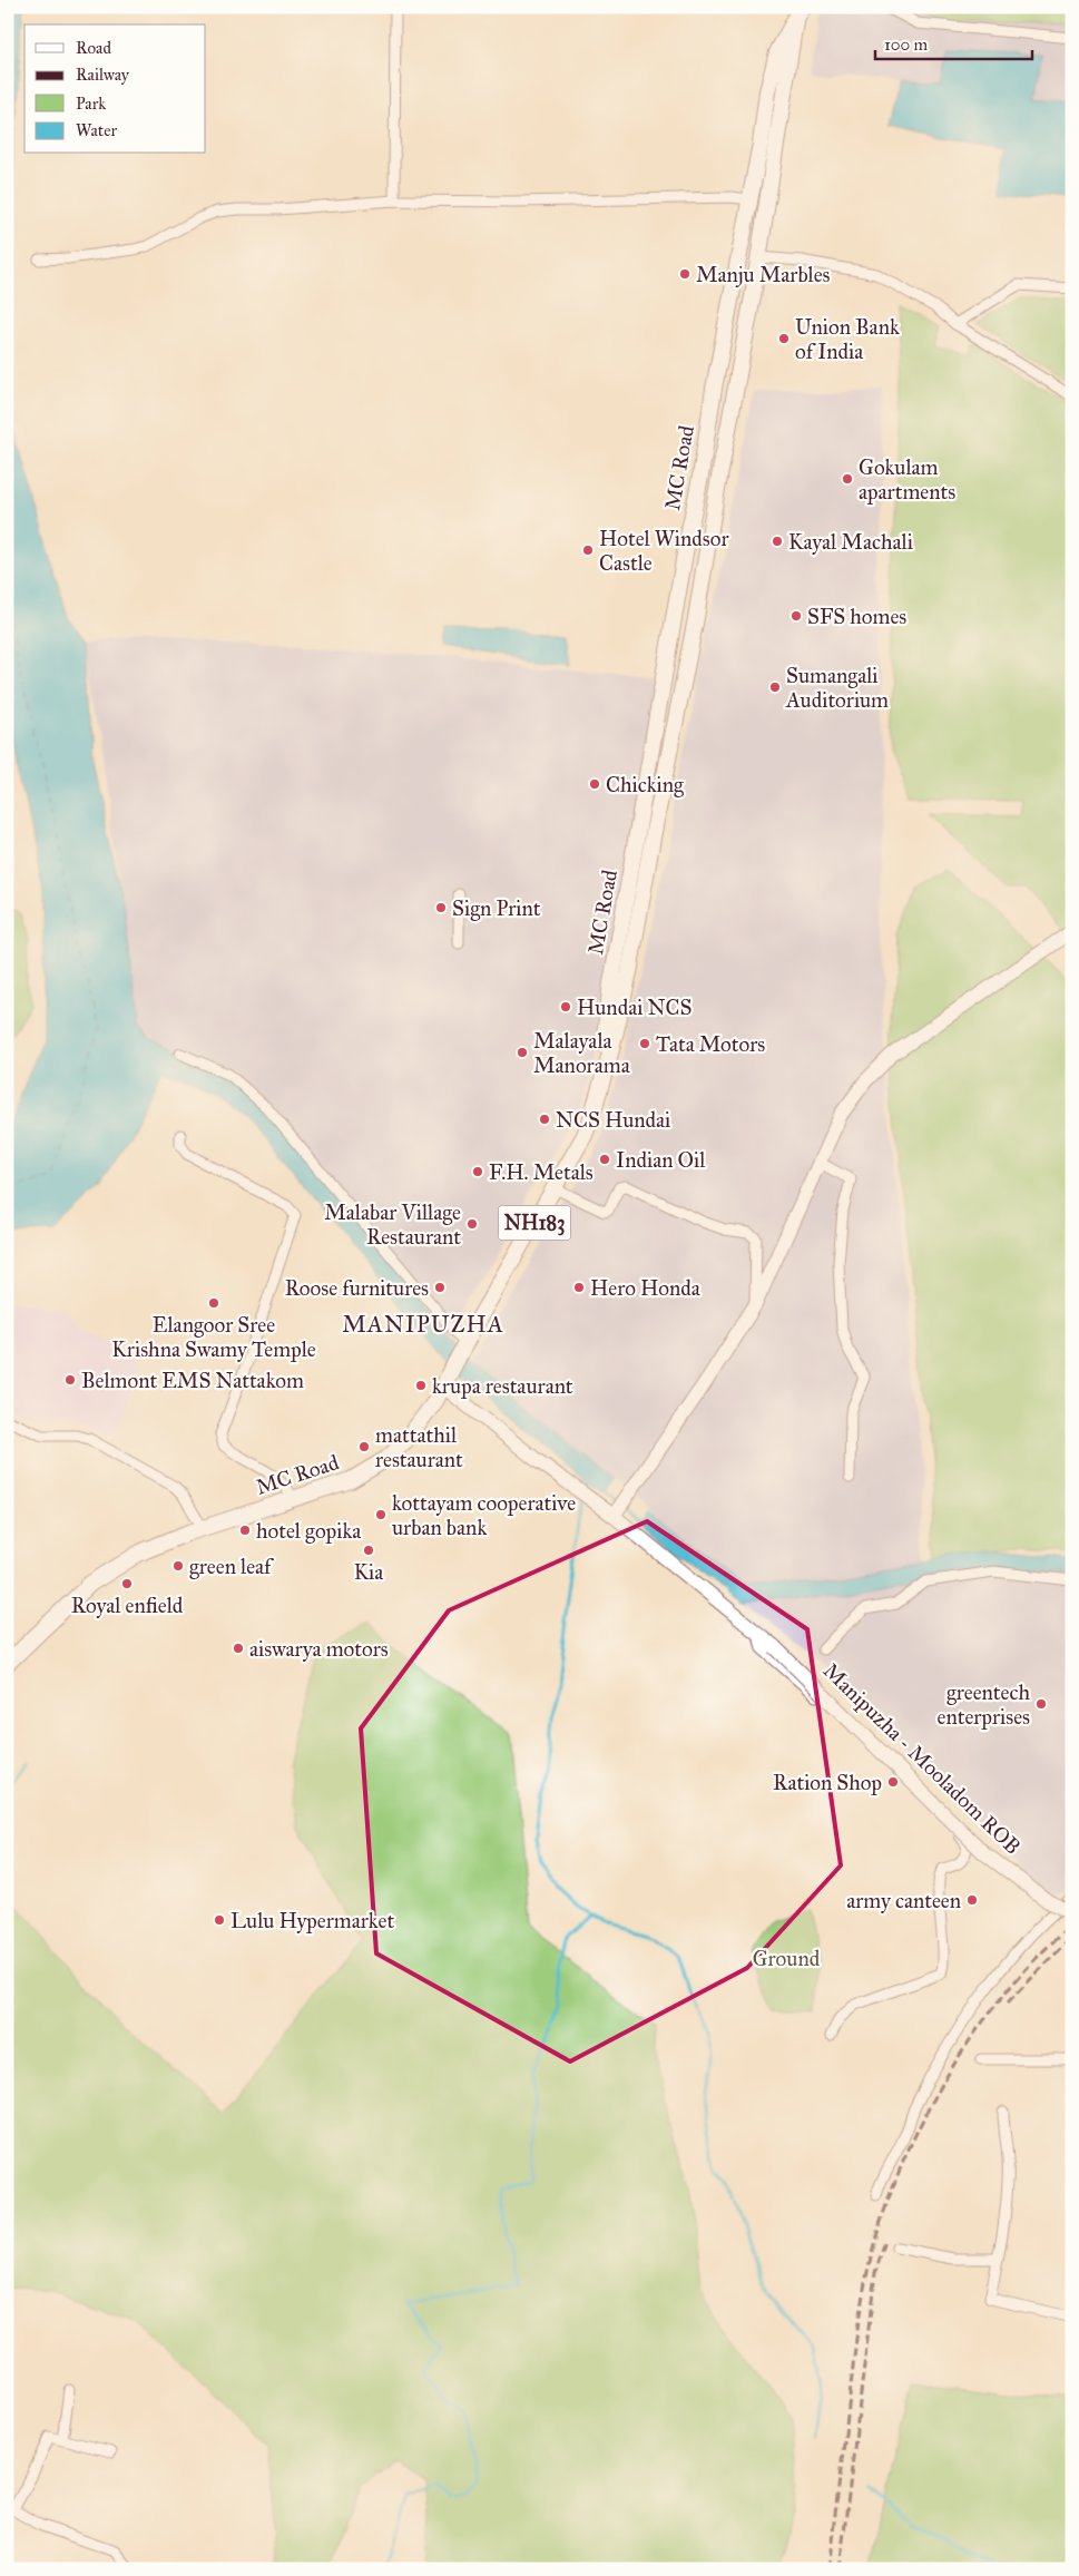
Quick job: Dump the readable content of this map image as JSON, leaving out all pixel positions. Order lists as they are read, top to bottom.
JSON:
{
  "streets": {
    "highway": ["MC Road", "NH183"],
    "main road": ["Manipuzha - Mooladom ROB"]
  },
  "crossings": [
    ["MC Road", "Manipuzha - Mooladom ROB"]
  ],
  "districts": ["MANIPUZHA"],
  "parks": ["Ground"],
  "places": [
    "Manju Marbles",
    "Union Bank of India",
    "Gokulam apartments",
    "Kayal Machali",
    "Hotel Windsor Castle",
    "SFS homes",
    "Sumangali Auditorium",
    "Chicking",
    "Sign Print",
    "Hundai NCS",
    "Tata Motors",
    "Malayala Manorama",
    "NCS Hundai",
    "Indian Oil",
    "F.H. Metals",
    "Malabar Village Restaurant",
    "Roose furnitures",
    "Hero Honda",
    "Elangoor Sree Krishna Swamy Temple",
    "Belmont EMS Nattakom",
    "krupa restaurant",
    "mattathil restaurant",
    "kottayam cooperative urban bank",
    "hotel gopika",
    "Kia",
    "green leaf",
    "Royal enfield",
    "aiswarya motors",
    "greentech enterprises",
    "Ration Shop",
    "army canteen",
    "Lulu Hypermarket"
  ],
  "legend": [
    "Road",
    "Railway",
    "Park",
    "Water"
  ],
  "scale_bar": "100 m"
}
